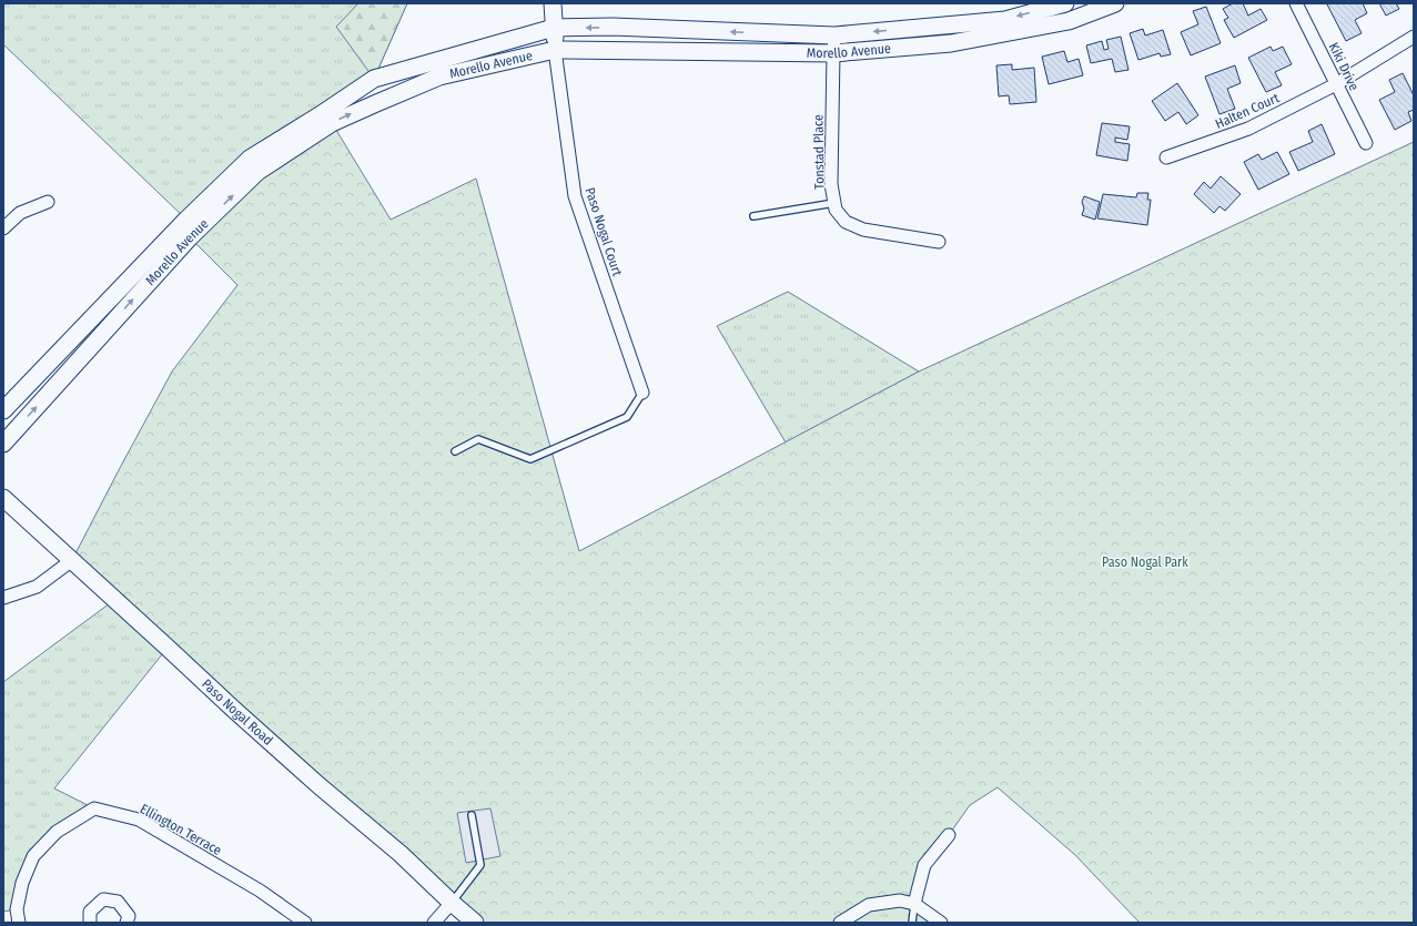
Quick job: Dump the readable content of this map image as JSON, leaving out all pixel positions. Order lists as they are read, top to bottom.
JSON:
{
  "streets": {
    "street": [
      "Morello Avenue",
      "Kiki Drive",
      "Halten Court",
      "Tonstad Place",
      "Paso Nogal Court",
      "Paso Nogal Road",
      "Ellington Terrace"
    ]
  },
  "crossings": [
    ["Morello Avenue", "Tonstad Place"],
    ["Morello Avenue", "Paso Nogal Court"],
    ["Kiki Drive", "Halten Court"]
  ],
  "parks": ["Paso Nogal Park"]
}
